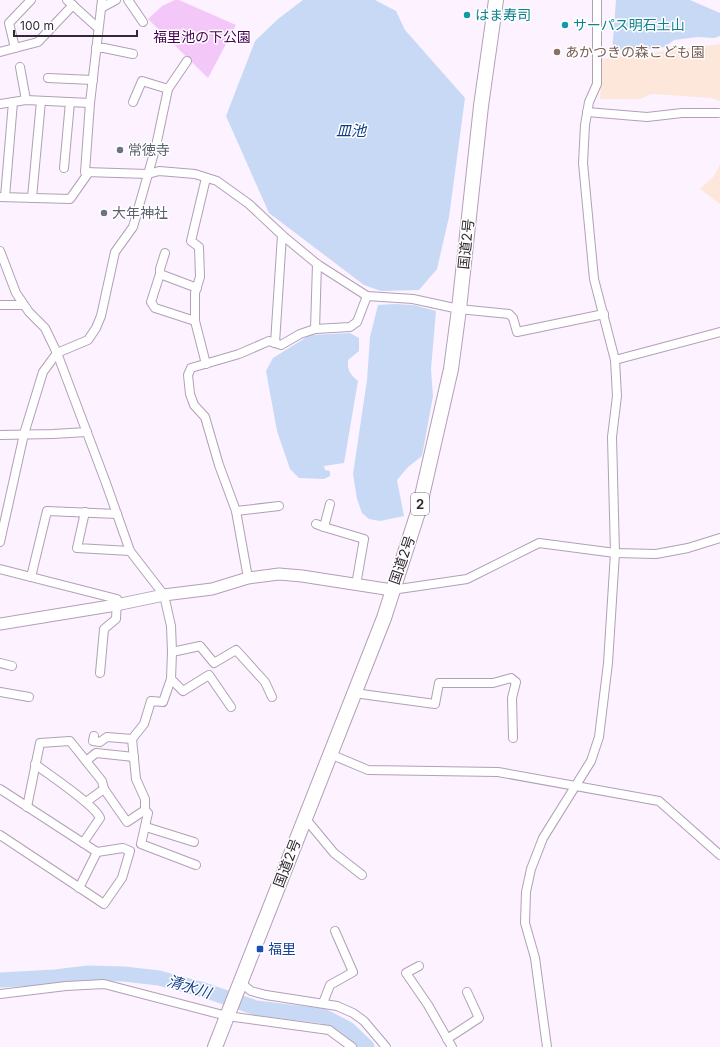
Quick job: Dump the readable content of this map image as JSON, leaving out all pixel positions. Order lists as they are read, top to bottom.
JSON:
{
  "streets": {
    "highway": ["国道2号", "2"]
  },
  "water": ["皿池", "清水川"],
  "parks": ["福里池の下公園"],
  "places": {
    "other": [
      "はま寿司",
      "サーパス明石土山",
      "あかつきの森こども園",
      "常徳寺",
      "大年神社"
    ],
    "transit": ["福里"]
  },
  "scale_bar": "100 m"
}
